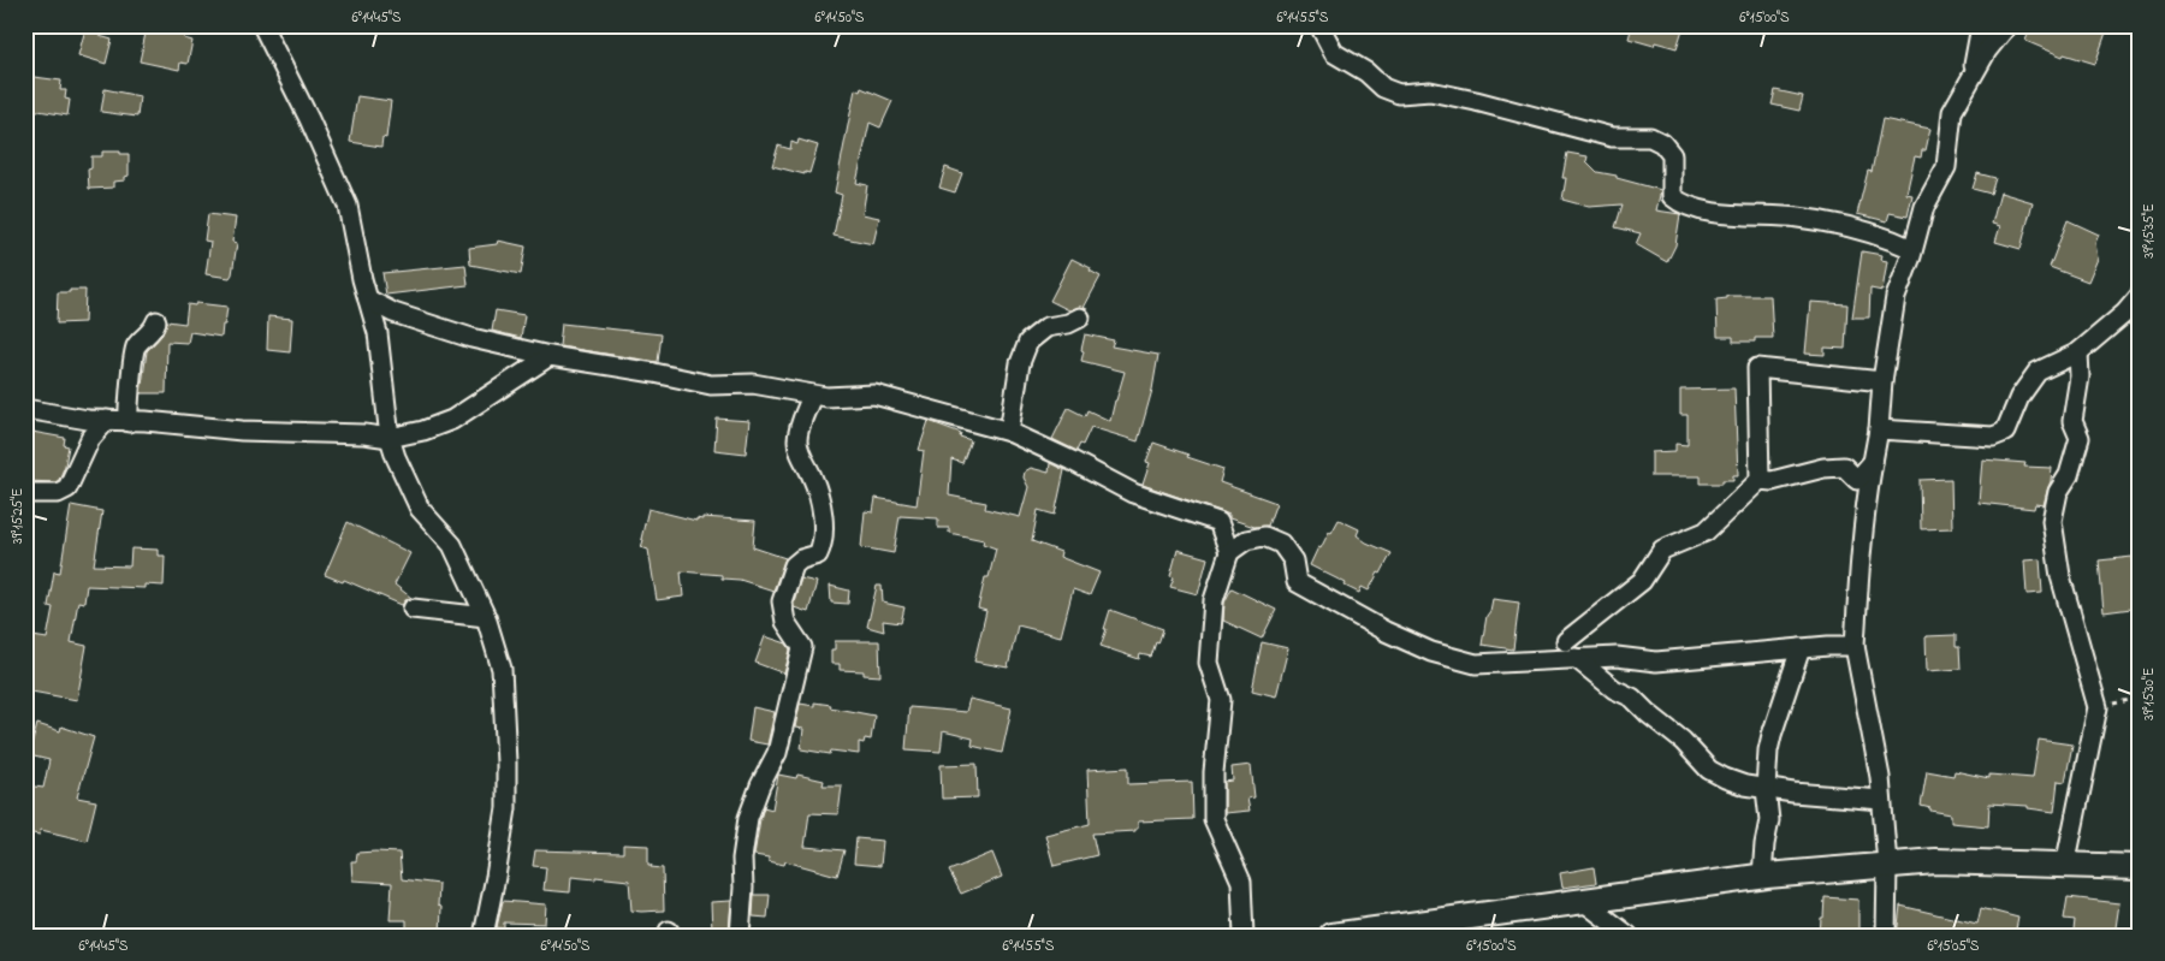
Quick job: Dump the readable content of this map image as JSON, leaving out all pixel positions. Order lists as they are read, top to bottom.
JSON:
{
  "coordinates": [
    "6°14'45\"S",
    "6°14'50\"S",
    "6°14'55\"S",
    "6°15'00\"S",
    "39°15'35\"E",
    "39°15'25\"E",
    "39°15'30\"E",
    "6°15'05\"S"
  ]
}
